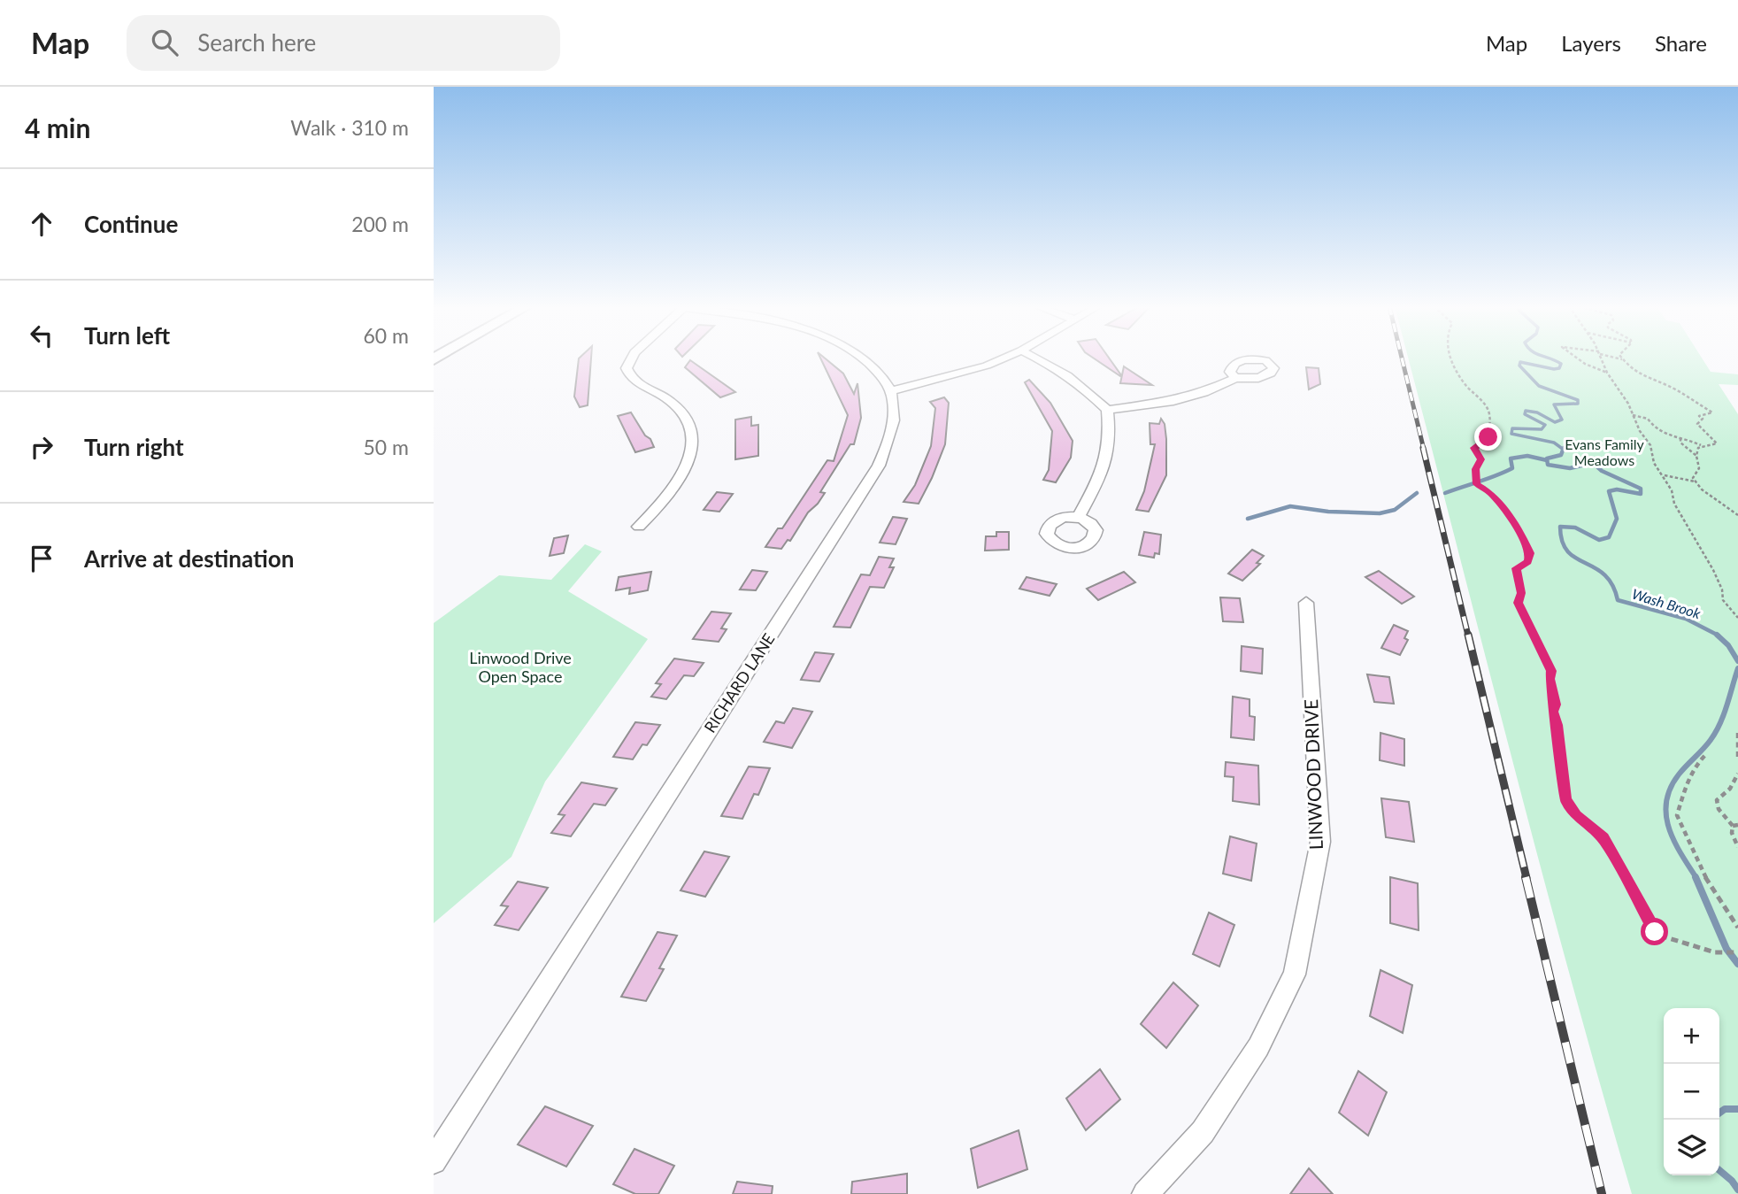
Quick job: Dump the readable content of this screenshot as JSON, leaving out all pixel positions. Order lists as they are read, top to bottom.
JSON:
{
  "streets": {
    "street": ["RICHARD LANE", "LINWOOD DRIVE"]
  },
  "water": ["Wash Brook"],
  "parks": ["Evans Family Meadows", "Linwood Drive Open Space"],
  "page": {
    "header": "Map",
    "search": "Search here",
    "nav": ["Map", "Layers", "Share"],
    "heading": ["4 min", "Walk · 310 m"],
    "list": [
      ["Continue", "200 m"],
      ["Turn left", "60 m"],
      ["Turn right", "50 m"],
      "Arrive at destination"
    ],
    "map_buttons": ["+", "−"]
  }
}
